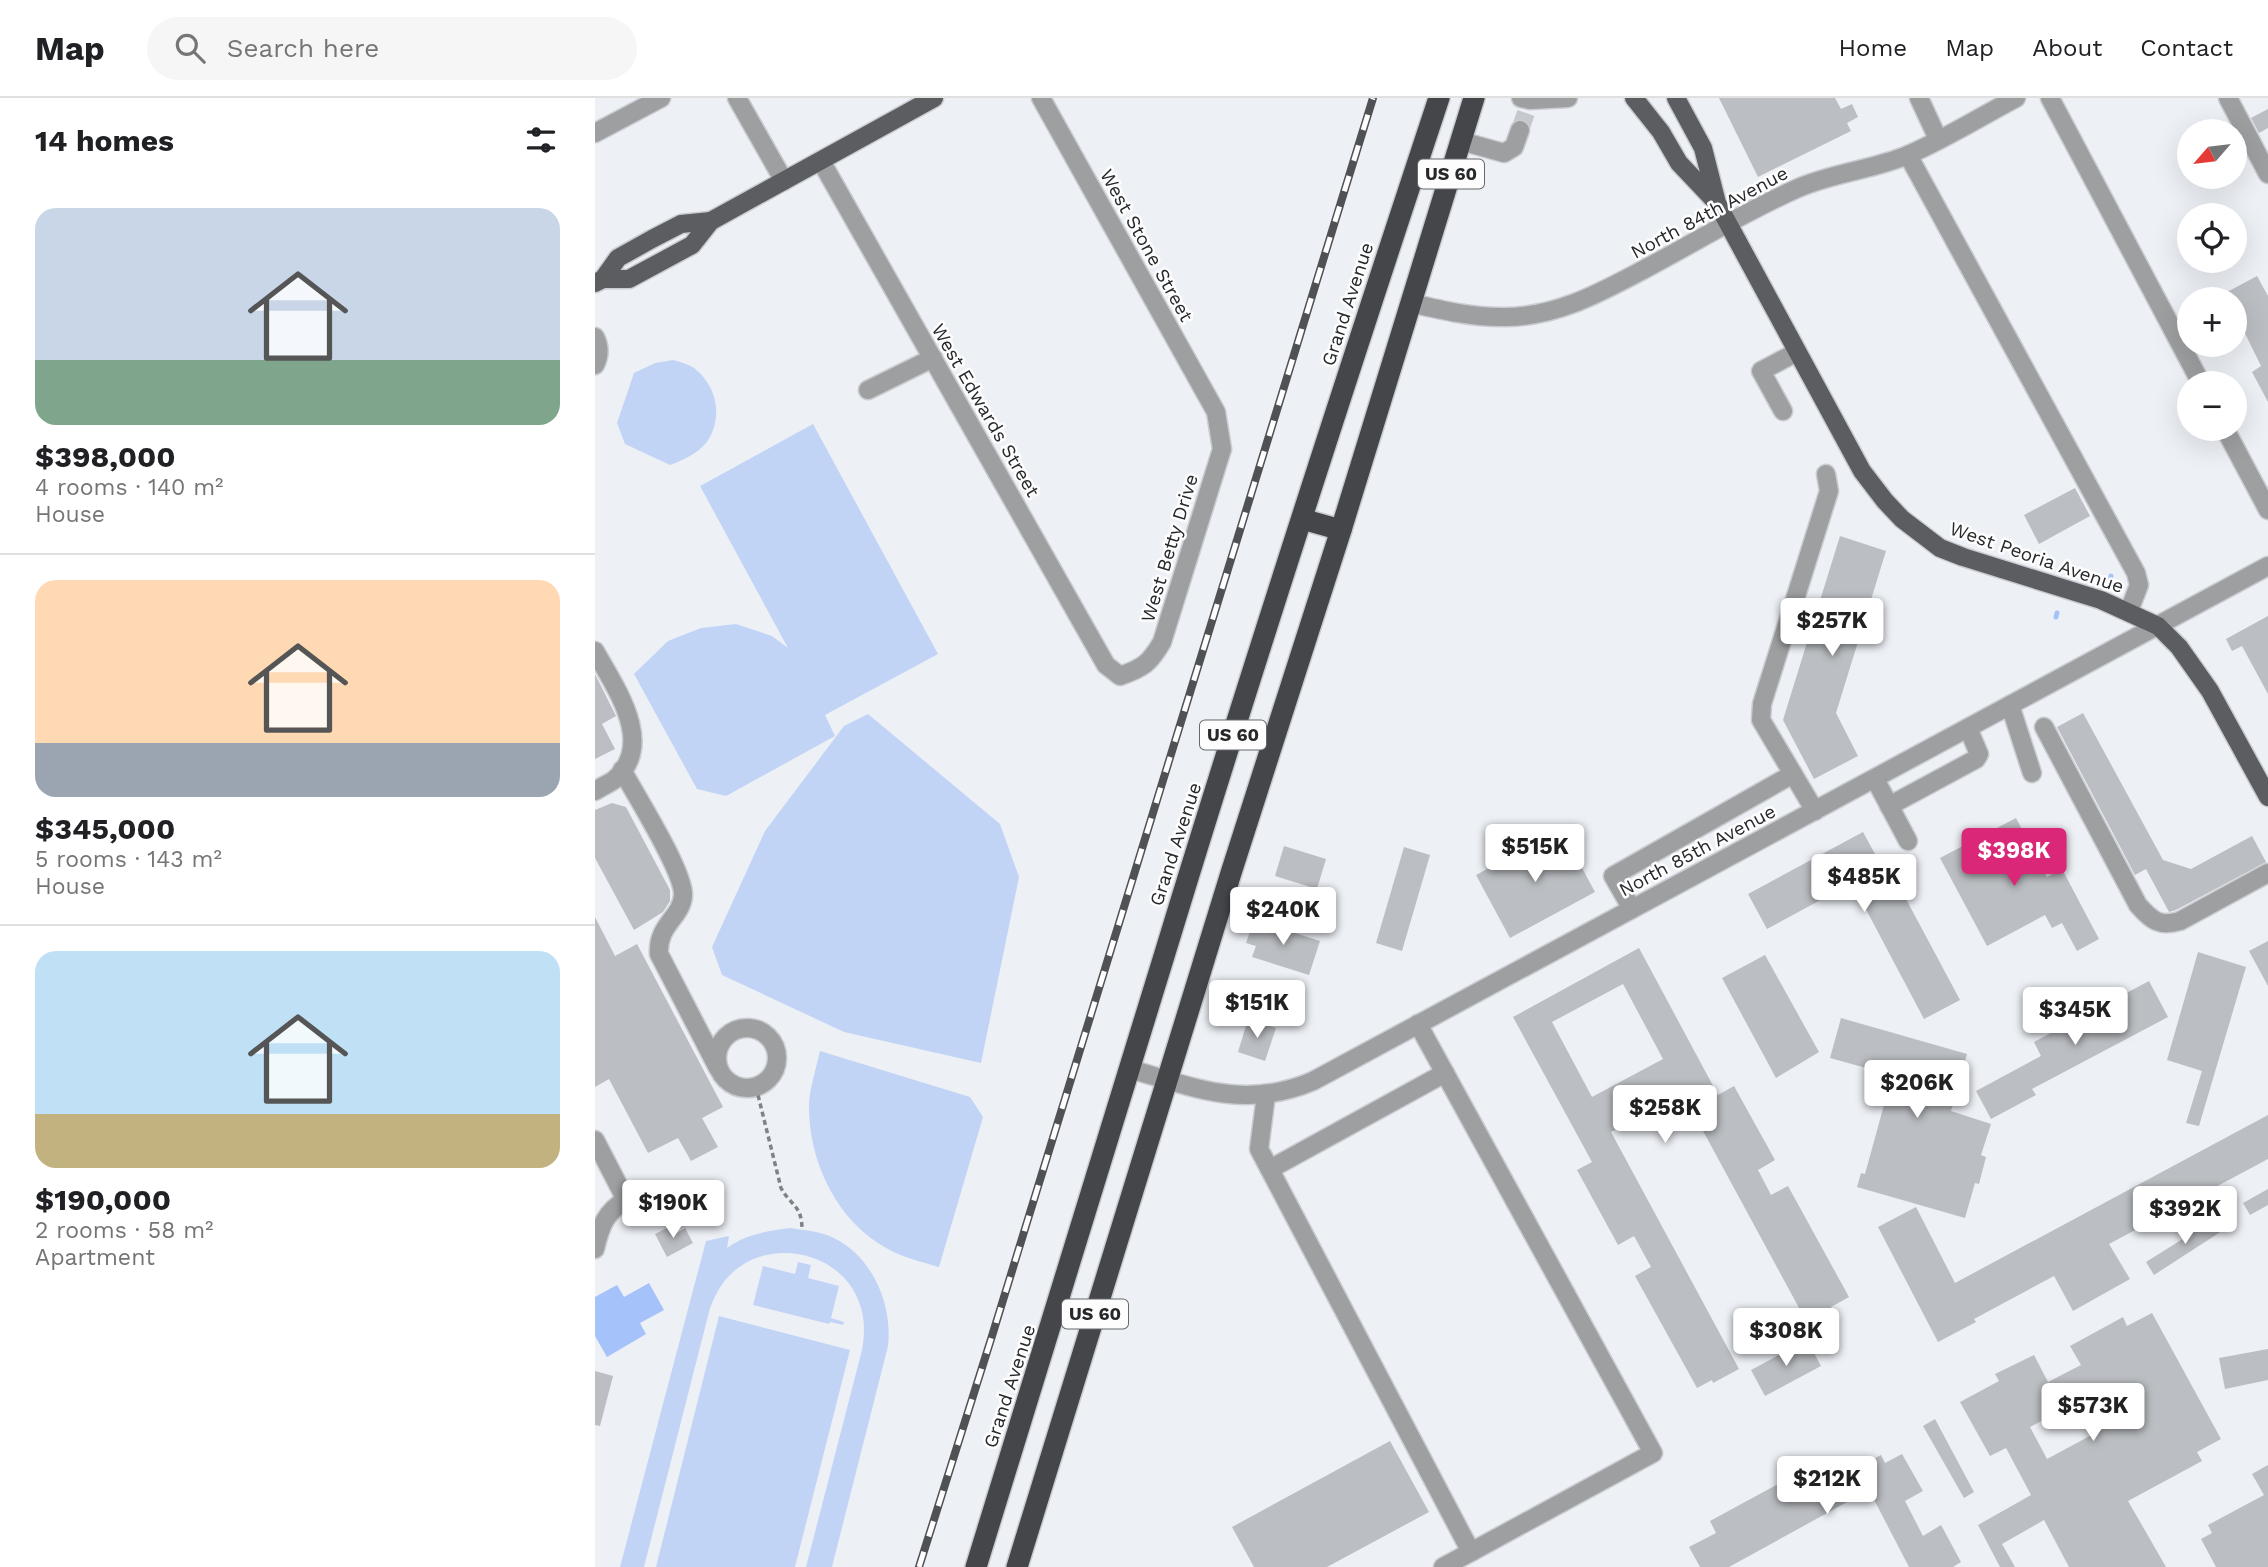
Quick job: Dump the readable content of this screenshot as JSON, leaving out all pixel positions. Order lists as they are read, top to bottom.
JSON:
{
  "streets": {
    "highway": ["US 60", "Grand Avenue"],
    "main road": ["West Peoria Avenue"],
    "street": [
      "North 84th Avenue",
      "West Stone Street",
      "West Edwards Street",
      "West Betty Drive",
      "North 85th Avenue"
    ]
  },
  "crossings": [
    ["US 60", "North 84th Avenue"],
    ["US 60", "North 85th Avenue"],
    ["North 84th Avenue", "West Peoria Avenue"],
    ["West Stone Street", "West Betty Drive"],
    ["Grand Avenue", "North 85th Avenue"],
    ["West Edwards Street", "West Betty Drive"],
    ["West Peoria Avenue", "North 85th Avenue"]
  ],
  "north": "bottom left",
  "page": {
    "header": "Map",
    "search": "Search here",
    "nav": [
      "Home",
      "Map",
      "About",
      "Contact"
    ],
    "heading": "14 homes",
    "map_buttons": ["+", "−"],
    "list": [
      {
        "name": "$398,000",
        "note": "4 rooms · 140 m² · House"
      },
      {
        "name": "$345,000",
        "note": "5 rooms · 143 m² · House"
      },
      {
        "name": "$190,000",
        "note": "2 rooms · 58 m² · Apartment"
      }
    ],
    "price": [
      "$257K",
      "$515K",
      "$398K",
      "$485K",
      "$240K",
      "$151K",
      "$345K",
      "$206K",
      "$258K",
      "$190K",
      "$392K",
      "$308K",
      "$573K",
      "$212K"
    ]
  }
}
